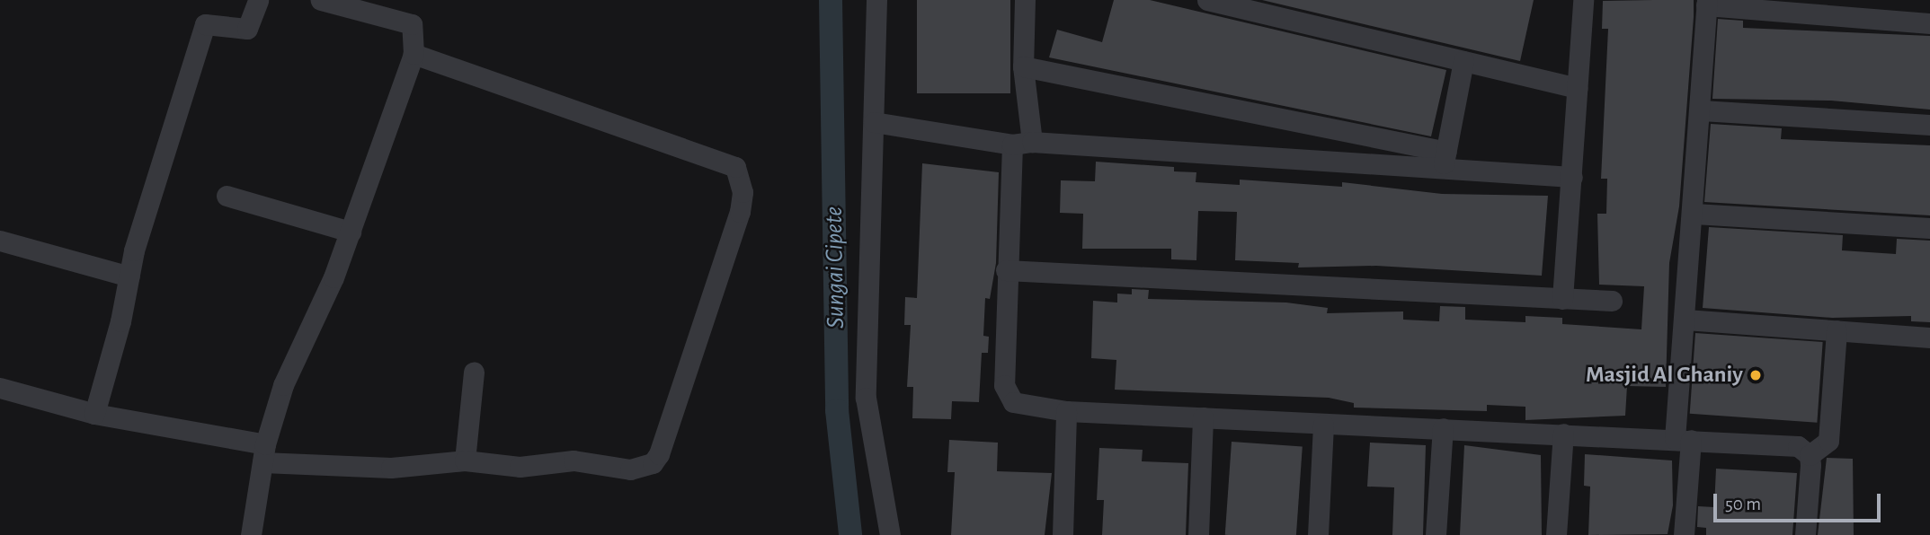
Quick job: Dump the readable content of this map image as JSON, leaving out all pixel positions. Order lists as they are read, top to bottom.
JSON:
{
  "water": ["Sungai Cipete"],
  "places": ["Masjid Al Ghaniy"],
  "scale_bar": "50 m"
}
